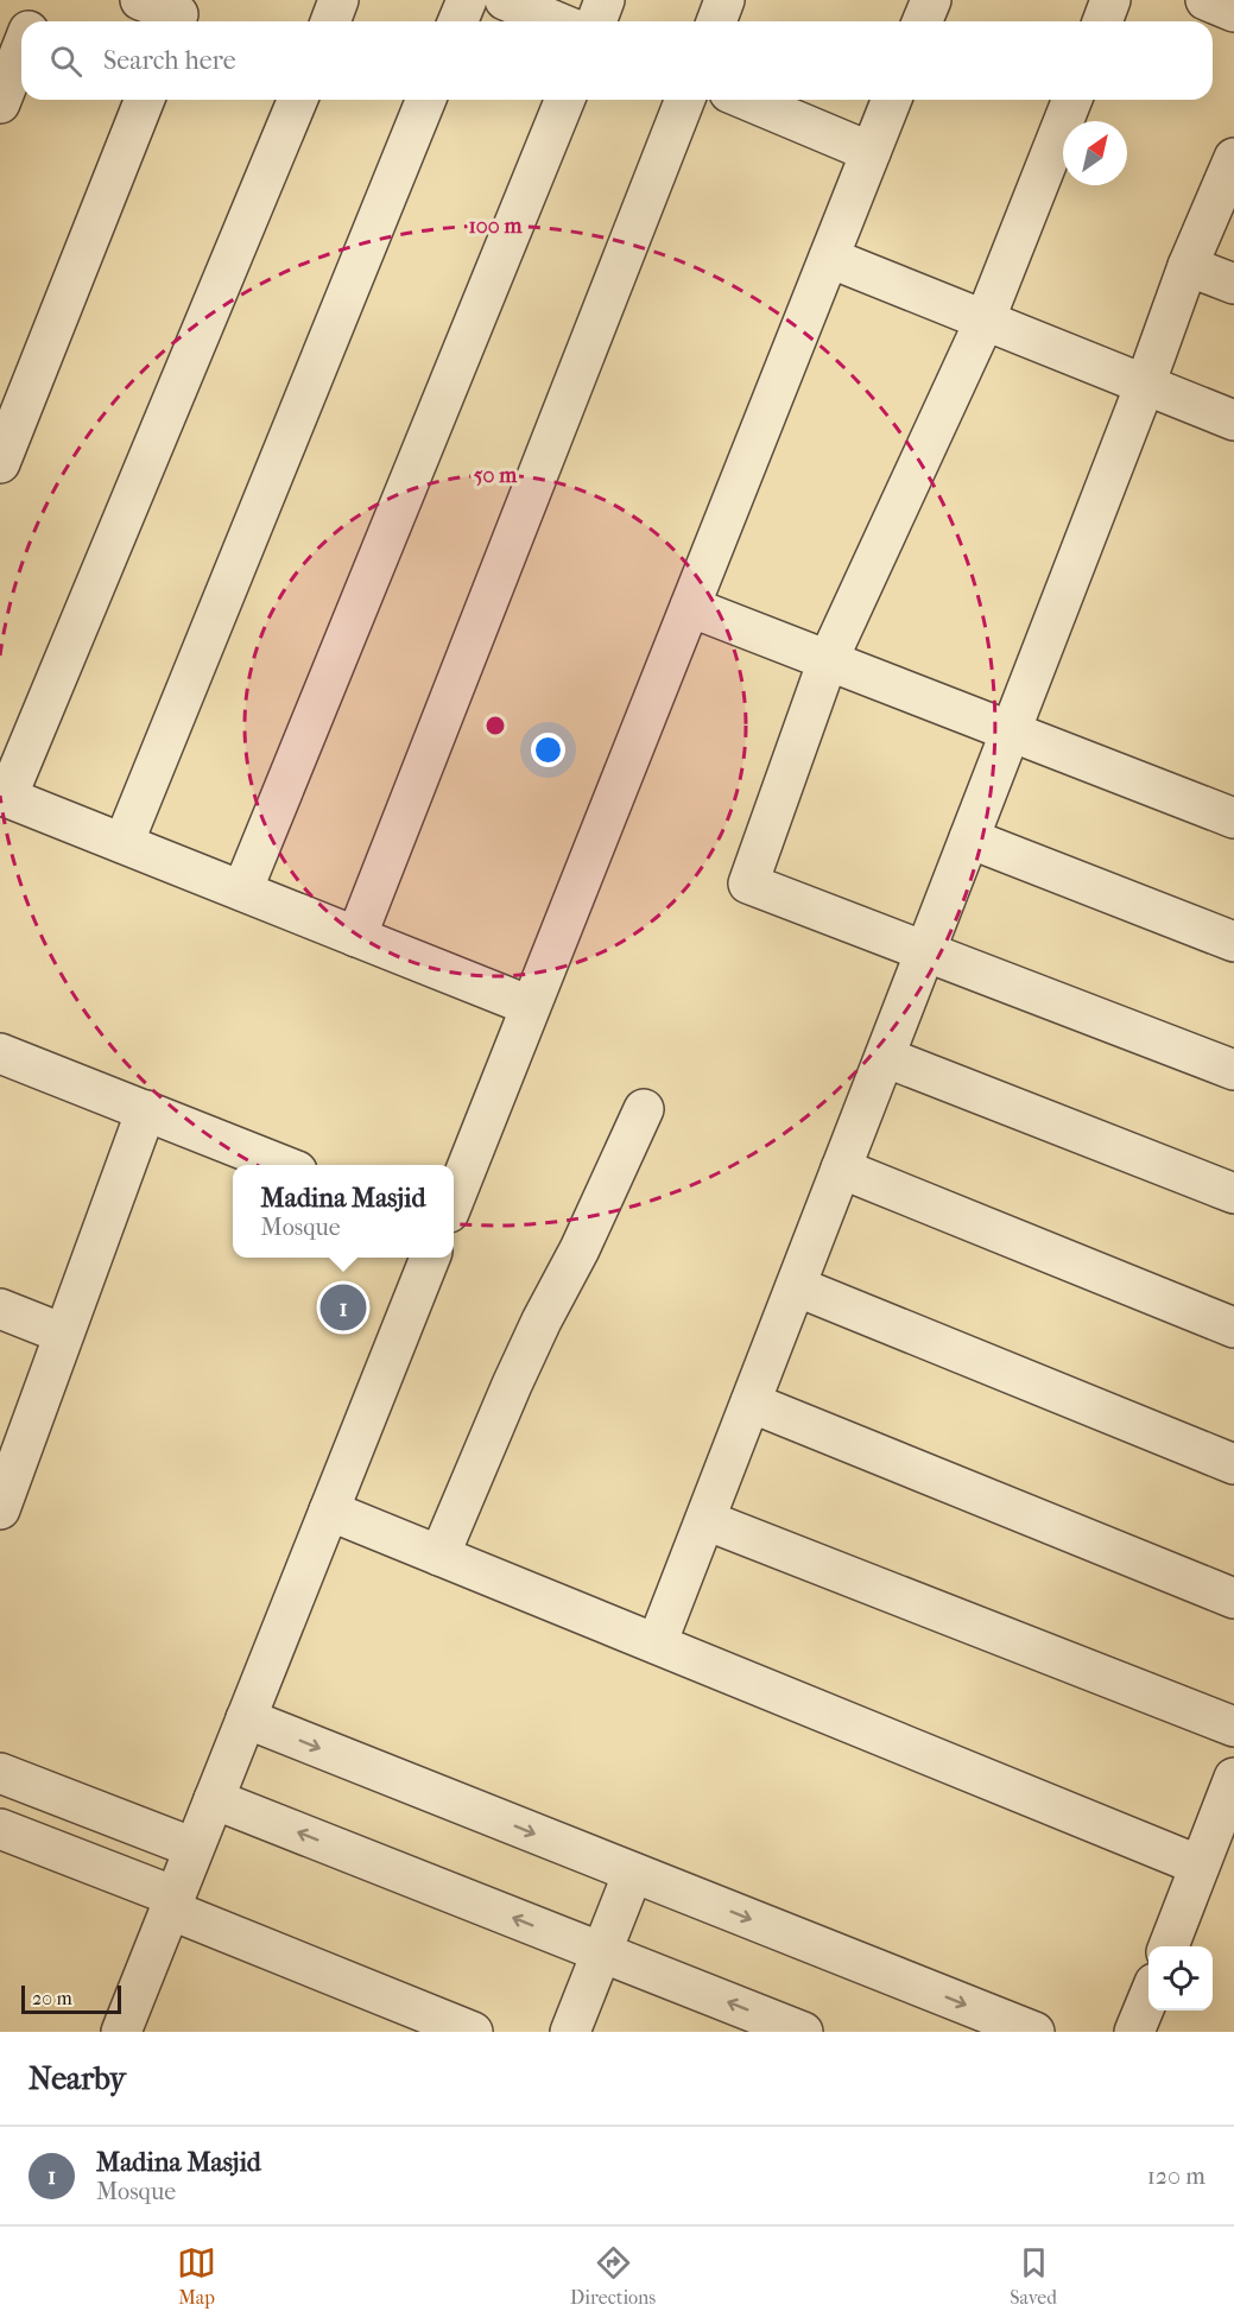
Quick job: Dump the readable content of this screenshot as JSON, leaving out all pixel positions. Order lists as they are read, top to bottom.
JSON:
{
  "scale_bar": "20 m",
  "north": "top right",
  "page": {
    "search": "Search here",
    "popup": ["Madina Masjid", "Mosque"],
    "pins": "1",
    "scale": "20 m",
    "heading": "Nearby",
    "list": [
      {
        "mark": "1",
        "name": "Madina Masjid",
        "note": "Mosque",
        "value": "120 m"
      }
    ],
    "nav": ["Map", "Directions", "Saved"]
  },
  "rings": ["100 m", "50 m"]
}
